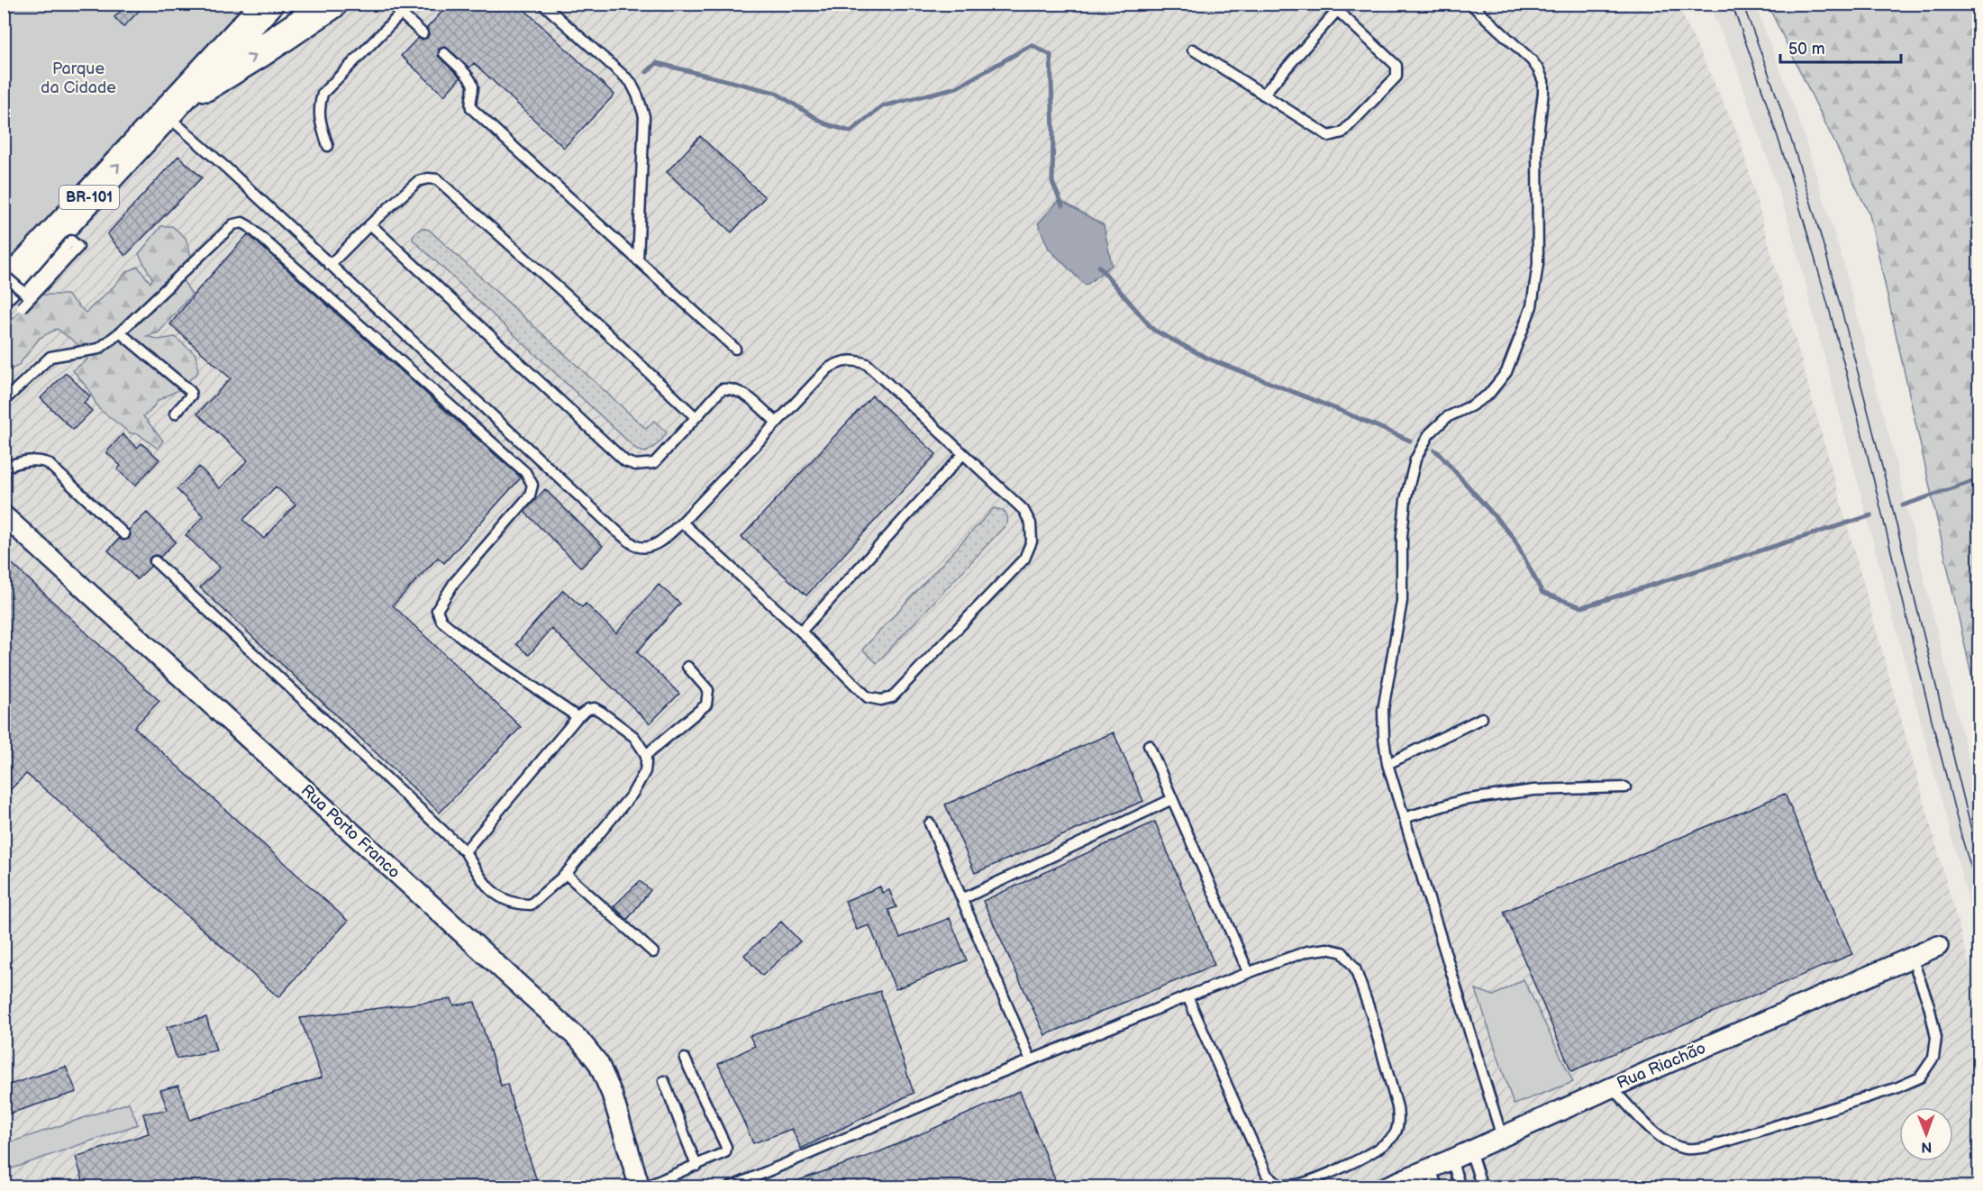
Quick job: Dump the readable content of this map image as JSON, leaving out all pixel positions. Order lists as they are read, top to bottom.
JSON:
{
  "streets": {
    "highway": ["BR-101"],
    "street": ["Rua Porto Franco", "Rua Riachão"]
  },
  "parks": ["Parque da Cidade"],
  "scale_bar": "50 m",
  "north": "bottom"
}
